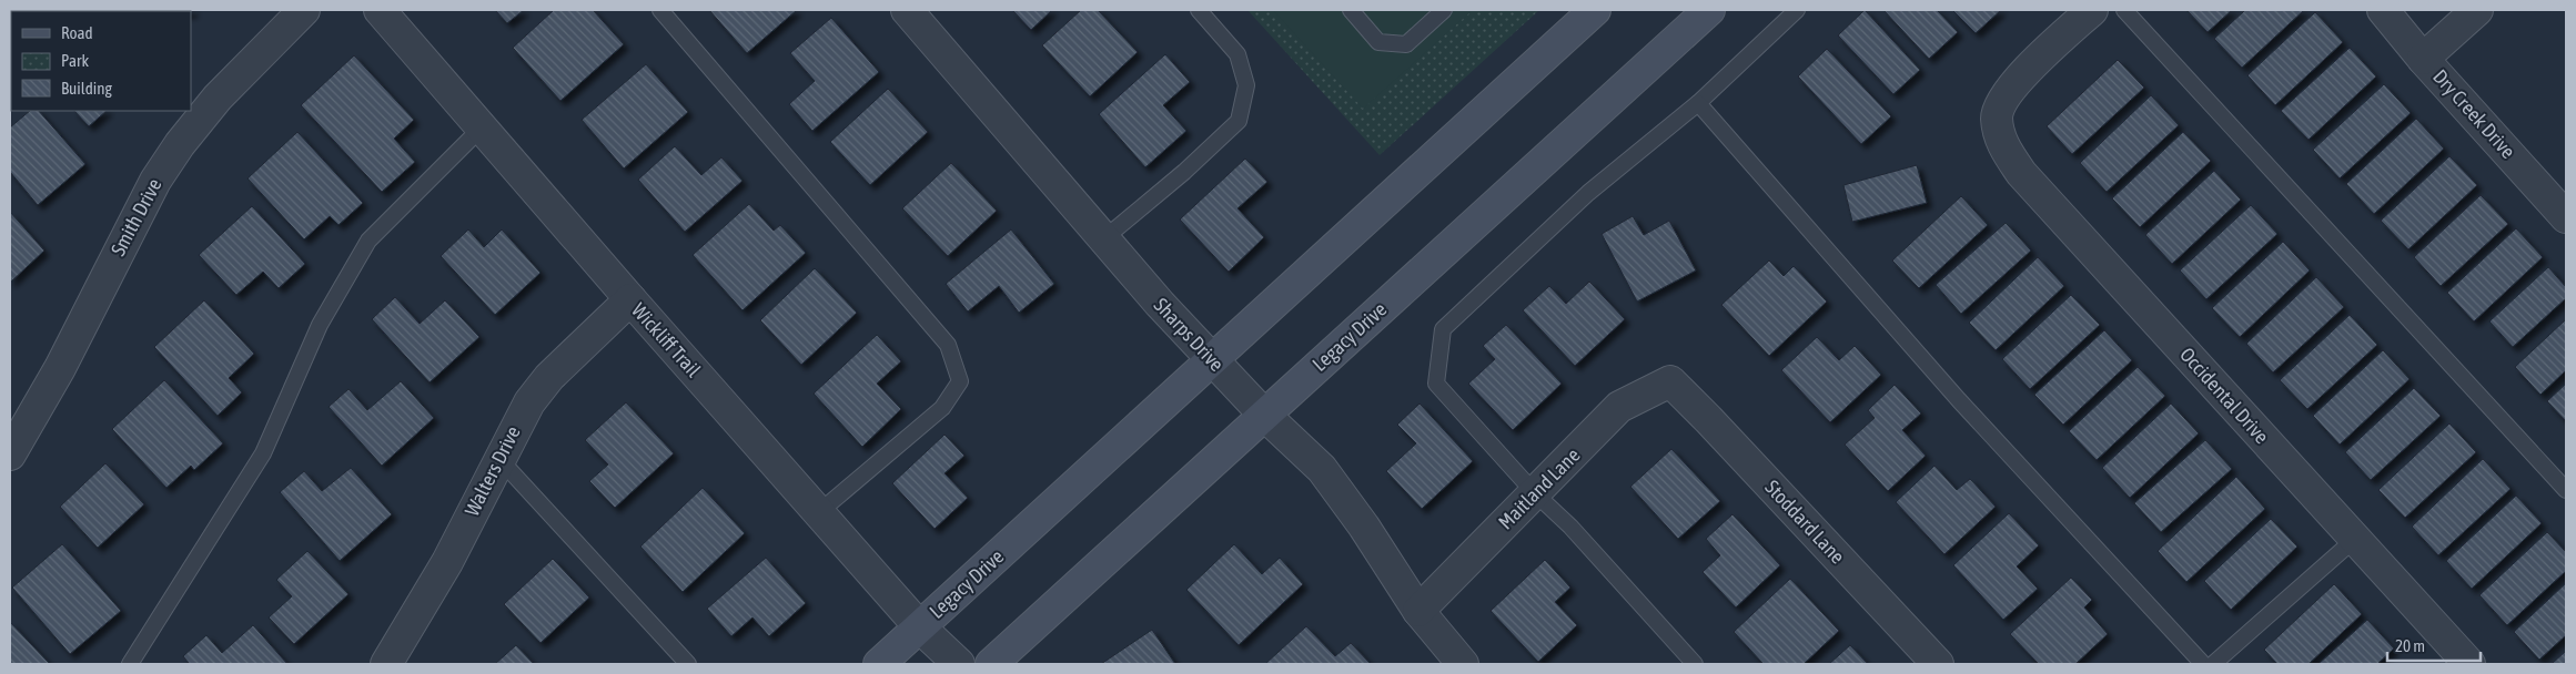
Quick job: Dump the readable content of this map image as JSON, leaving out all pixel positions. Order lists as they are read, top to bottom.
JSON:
{
  "streets": {
    "main road": ["Legacy Drive"],
    "street": [
      "Dry Creek Drive",
      "Smith Drive",
      "Sharps Drive",
      "Wickliff Trail",
      "Occidental Drive",
      "Walters Drive",
      "Maitland Lane",
      "Stoddard Lane"
    ]
  },
  "crossings": [
    ["Sharps Drive", "Legacy Drive"],
    ["Sharps Drive", "Maitland Lane"],
    ["Legacy Drive", "Wickliff Trail"],
    ["Wickliff Trail", "Walters Drive"],
    ["Maitland Lane", "Stoddard Lane"]
  ],
  "legend": ["Road", "Park", "Building"],
  "scale_bar": "20 m"
}
